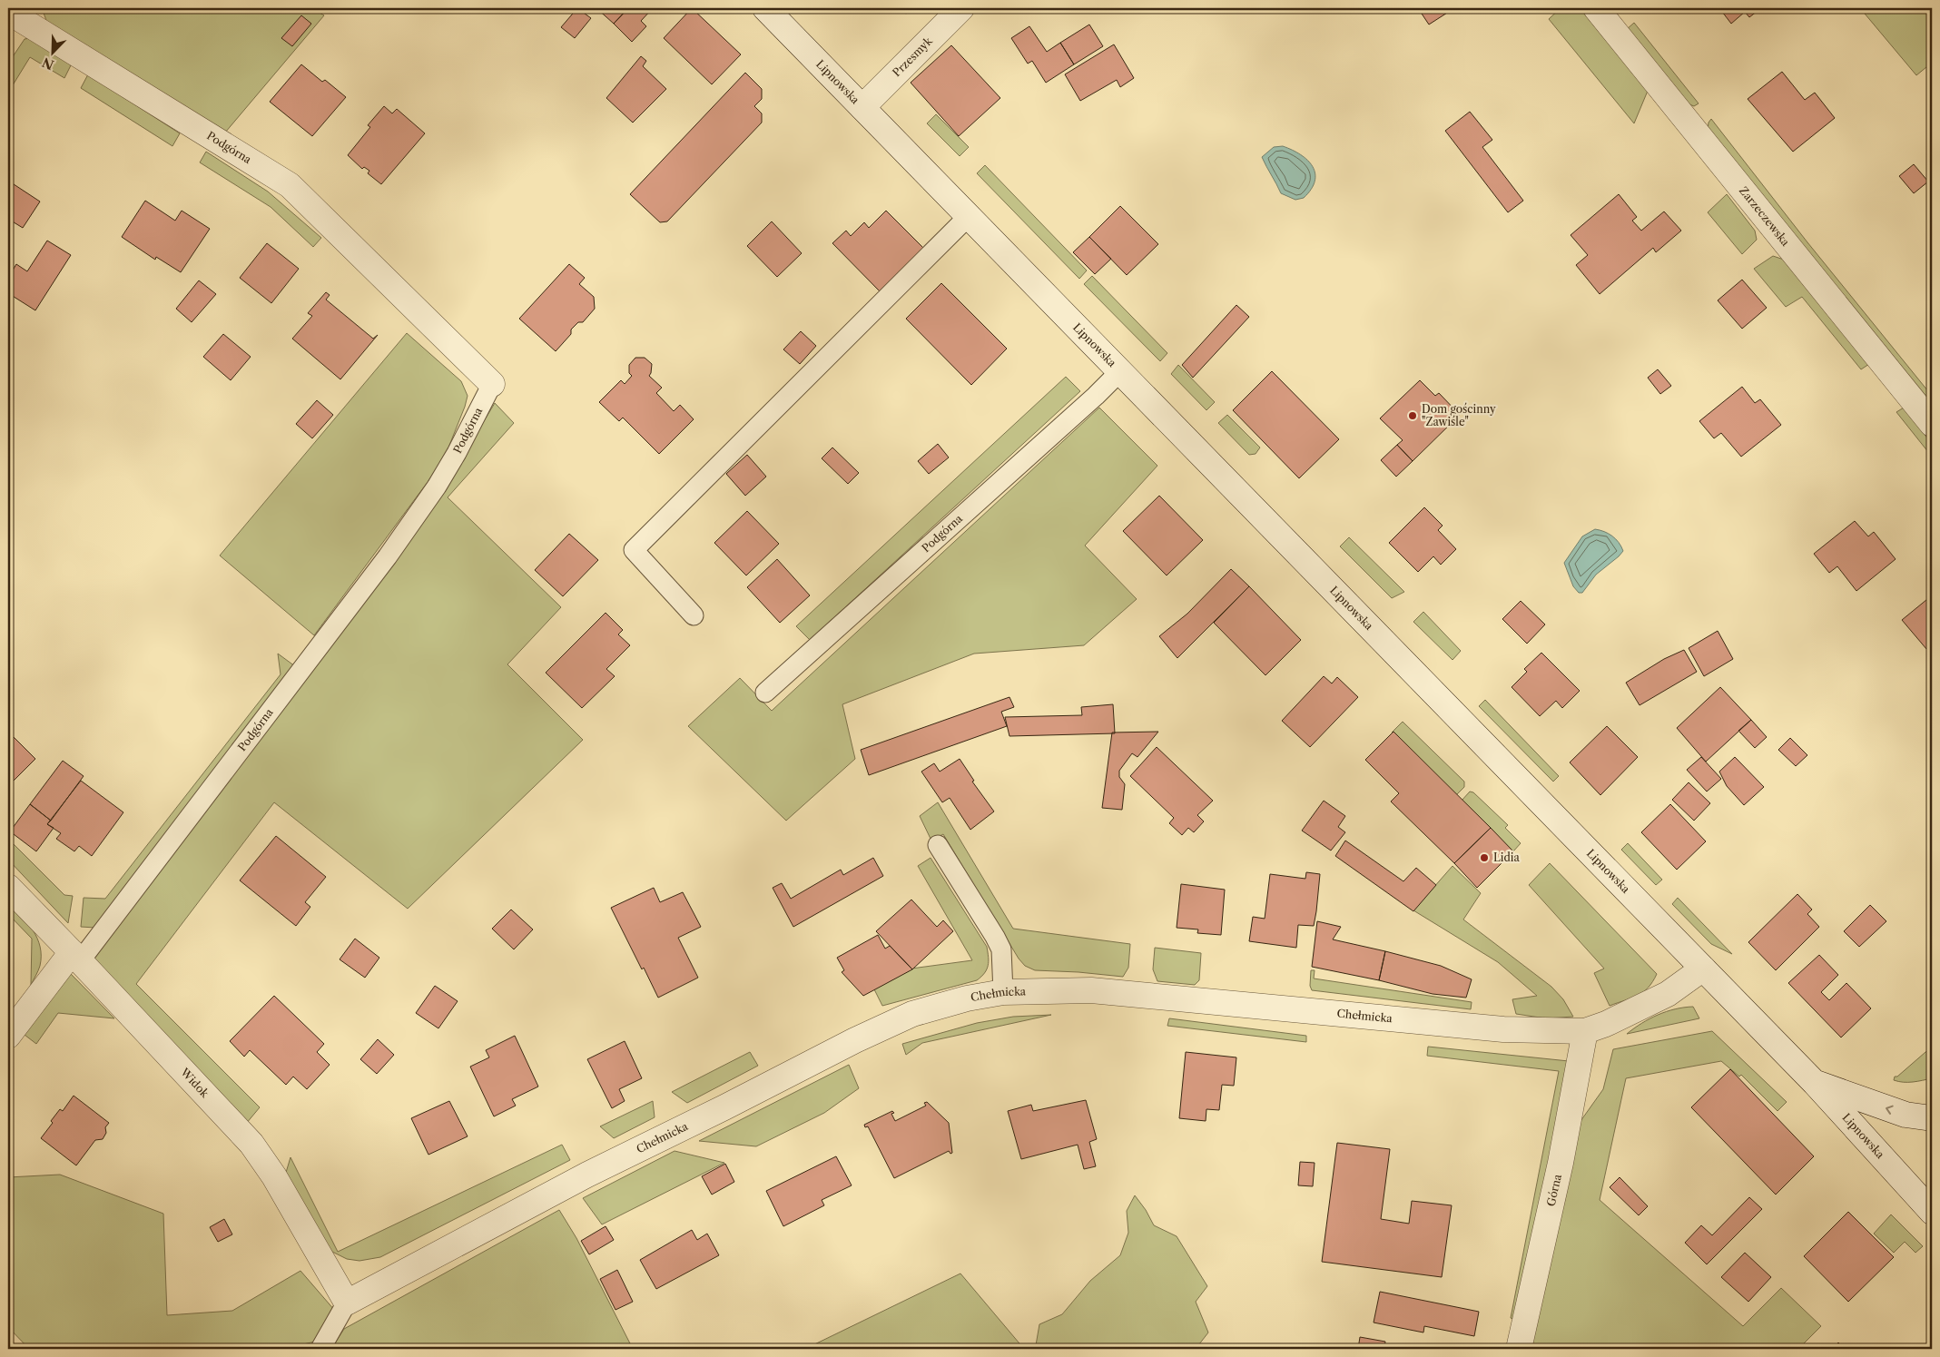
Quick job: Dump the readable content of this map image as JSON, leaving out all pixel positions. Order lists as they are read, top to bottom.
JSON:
{
  "streets": {
    "street": [
      "Przesmyk",
      "Lipnowska",
      "Podgórna",
      "Zarzeczewska",
      "Chełmicka",
      "Widok",
      "Górna"
    ]
  },
  "crossings": [
    ["Przesmyk", "Lipnowska"],
    ["Lipnowska", "Podgórna"],
    ["Lipnowska", "Chełmicka"],
    ["Podgórna", "Widok"],
    ["Chełmicka", "Widok"],
    ["Chełmicka", "Górna"]
  ],
  "places": ["Dom gościnny \"Zawiśle\"", "Lidia"],
  "north": "bottom left"
}
